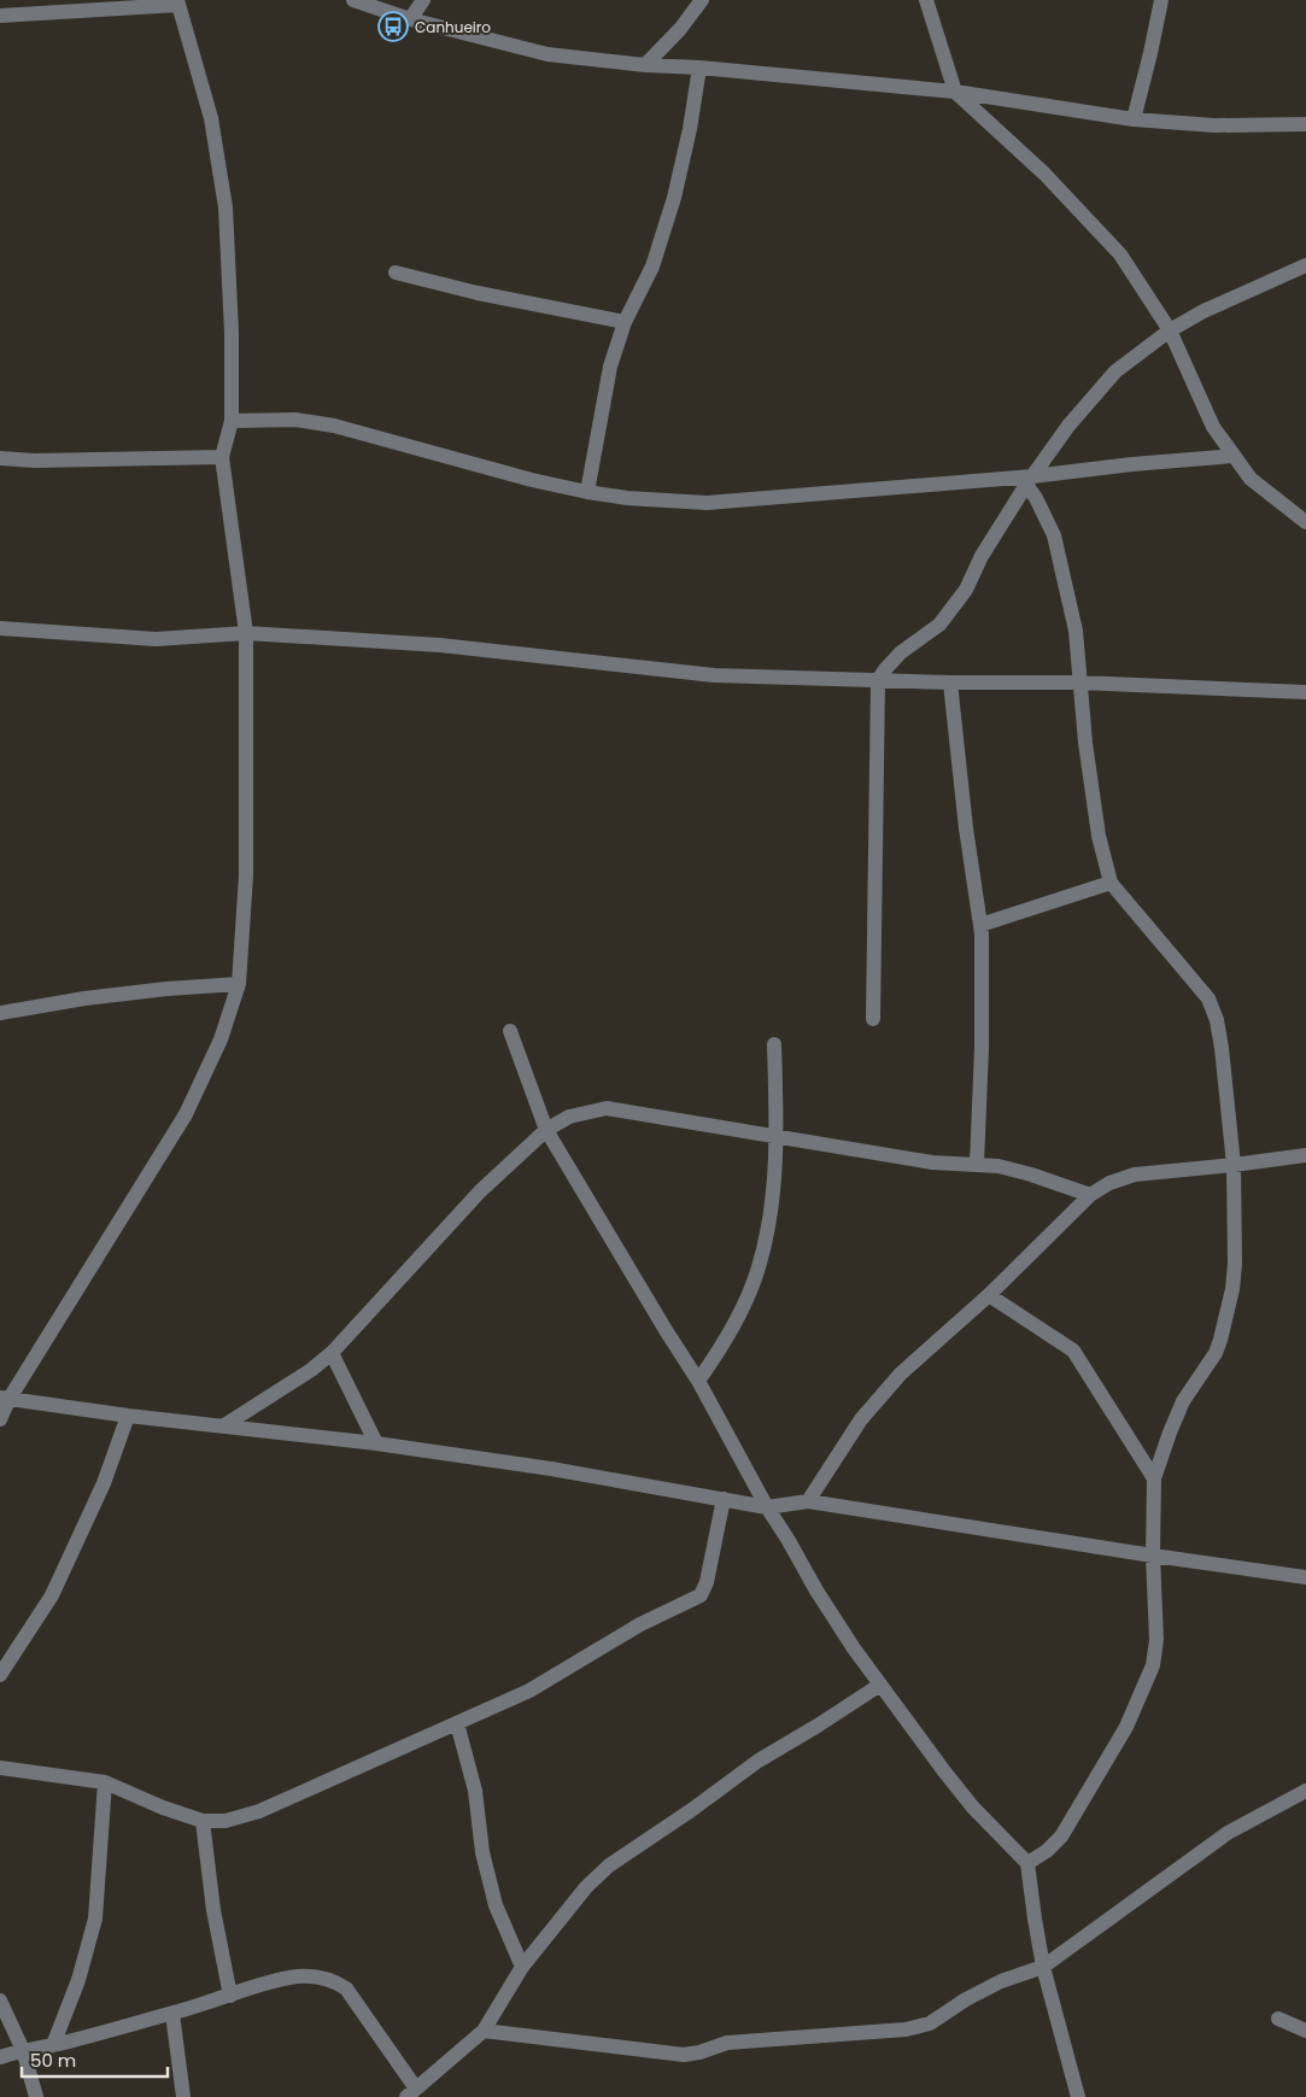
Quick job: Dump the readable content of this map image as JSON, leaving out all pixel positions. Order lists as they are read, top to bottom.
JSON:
{
  "places": {
    "bus stop": ["Canhueiro"]
  },
  "scale_bar": "50 m"
}
